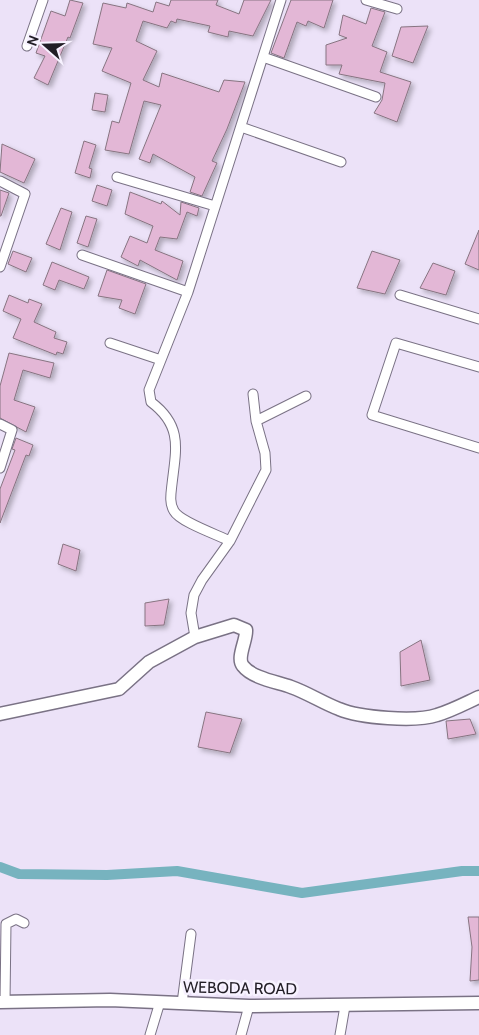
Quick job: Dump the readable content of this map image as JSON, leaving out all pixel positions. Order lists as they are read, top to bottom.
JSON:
{
  "streets": {
    "street": ["WEBODA ROAD"]
  },
  "north": "left"
}
